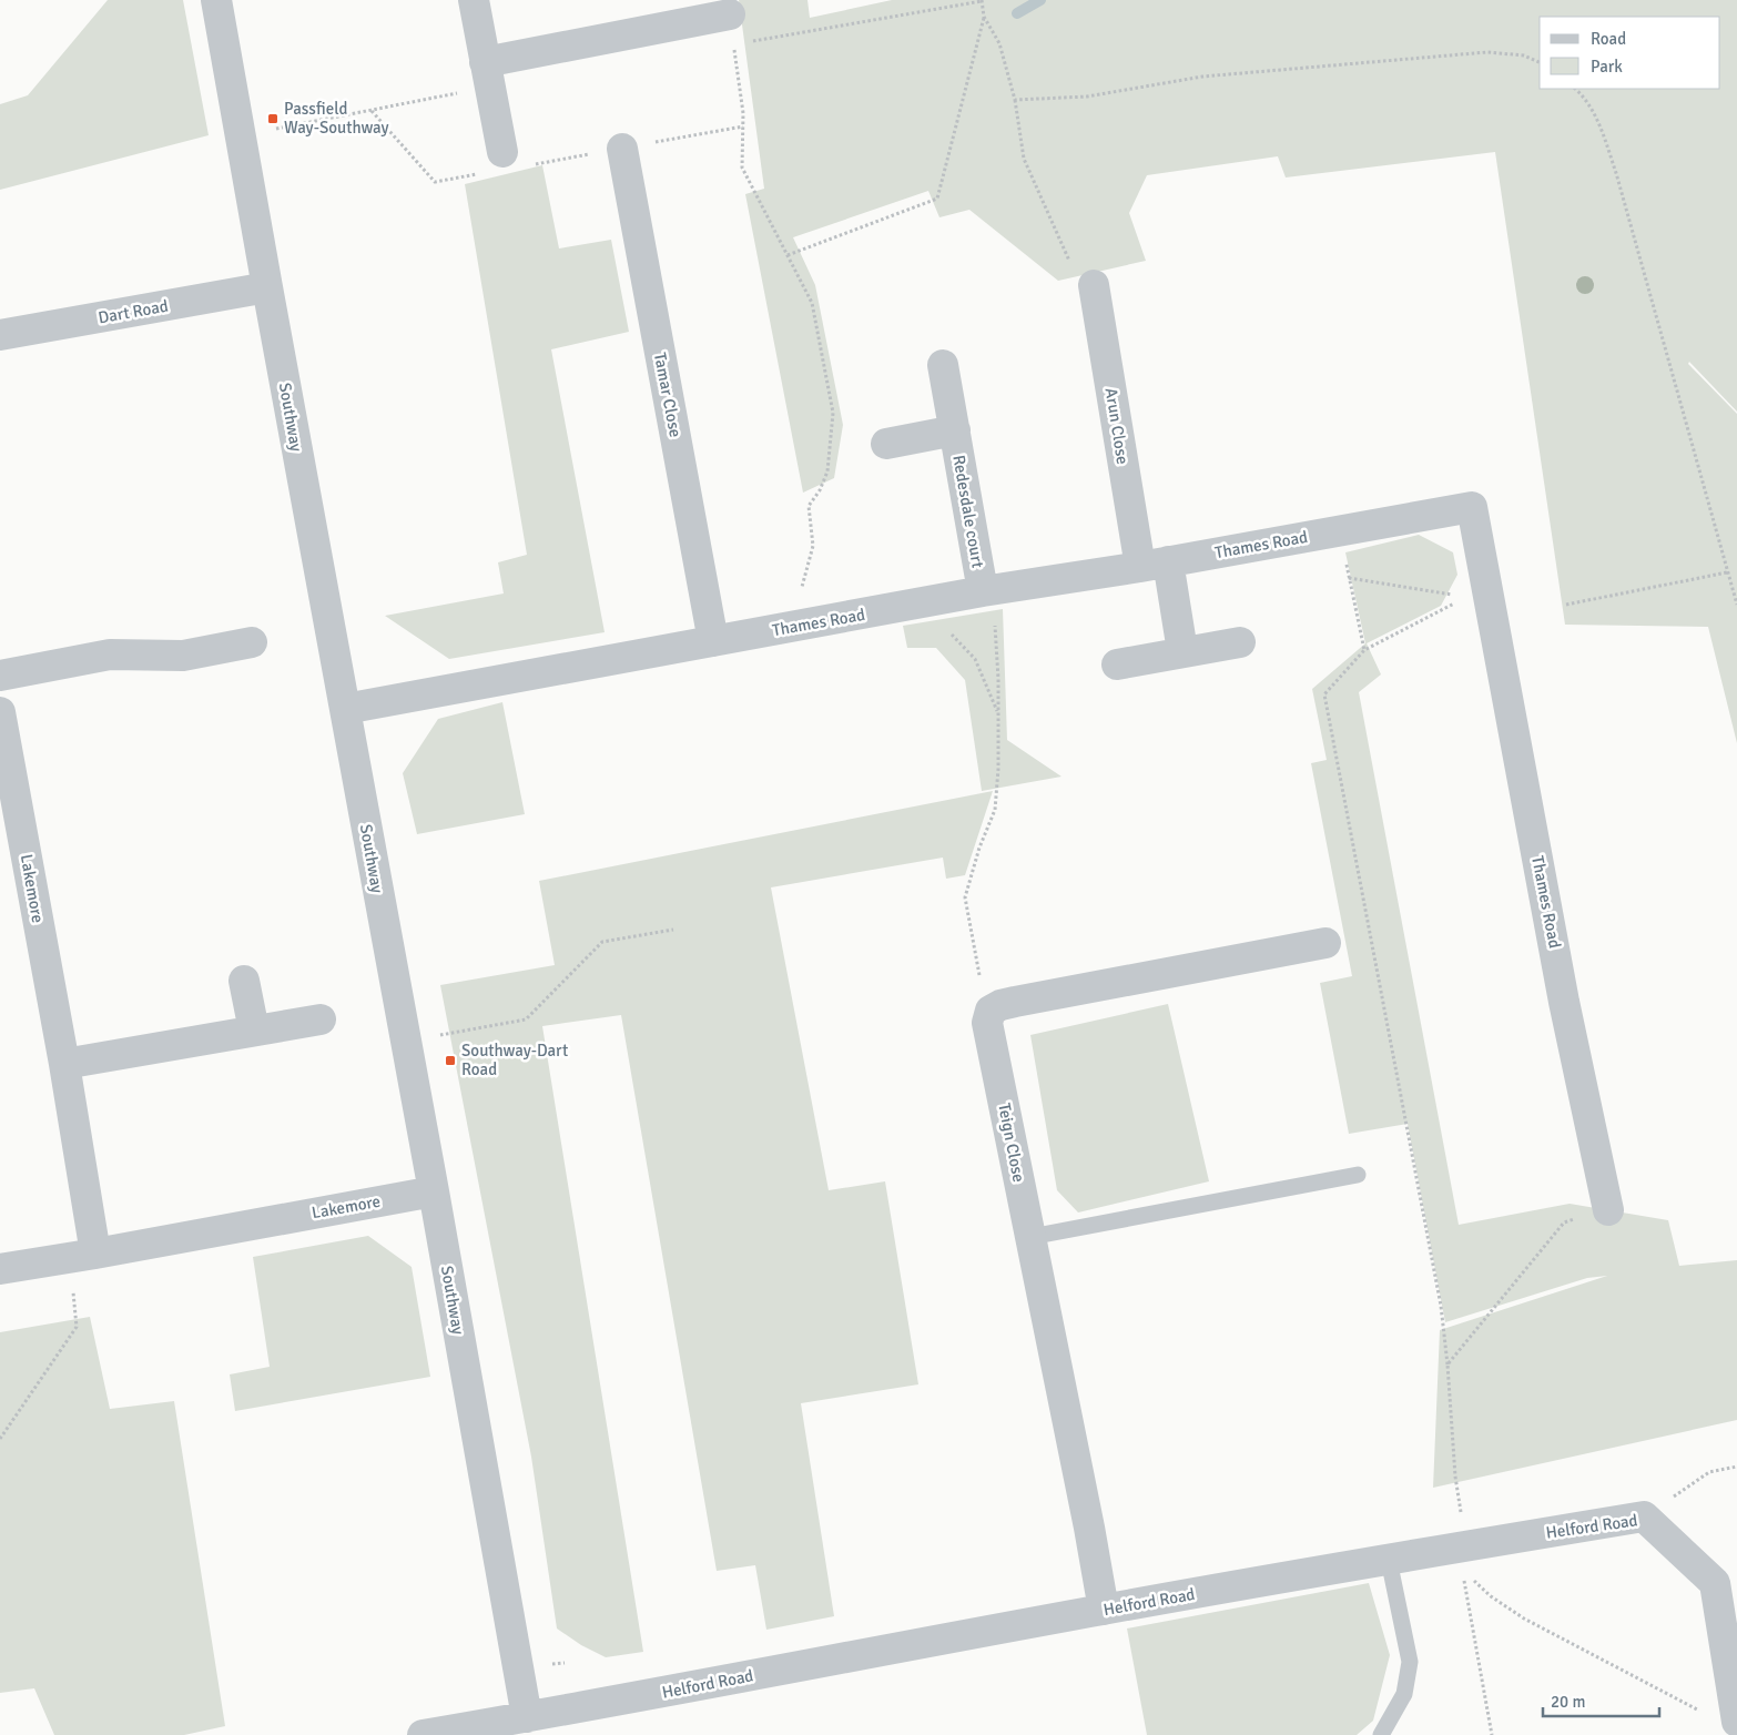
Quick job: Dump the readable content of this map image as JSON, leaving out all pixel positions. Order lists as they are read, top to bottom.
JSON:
{
  "streets": {
    "street": [
      "Dart Road",
      "Tamar Close",
      "Southway",
      "Arun Close",
      "Redesdale court",
      "Thames Road",
      "Lakemore",
      "Teign Close",
      "Helford Road"
    ]
  },
  "crossings": [
    ["Dart Road", "Southway"],
    ["Tamar Close", "Thames Road"],
    ["Southway", "Thames Road"],
    ["Southway", "Lakemore"],
    ["Southway", "Helford Road"],
    ["Arun Close", "Thames Road"],
    ["Redesdale court", "Thames Road"],
    ["Teign Close", "Helford Road"]
  ],
  "places": {
    "transit": ["Passfield Way-Southway", "Southway-Dart Road"]
  },
  "legend": ["Road", "Park"],
  "scale_bar": "20 m"
}
